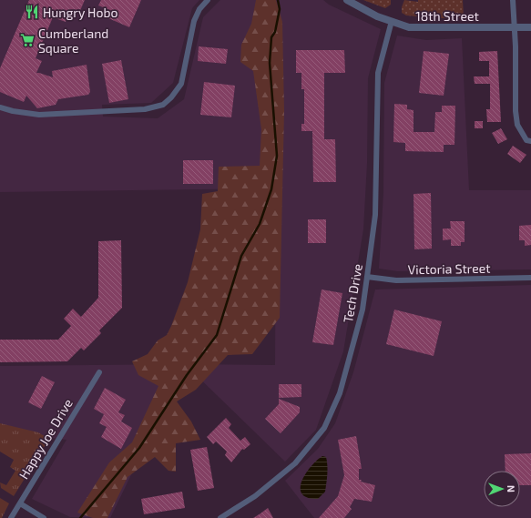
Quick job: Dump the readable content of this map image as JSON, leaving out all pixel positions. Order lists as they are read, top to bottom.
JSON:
{
  "streets": {
    "street": [
      "18th Street",
      "Victoria Street",
      "Tech Drive",
      "Happy Joe Drive"
    ]
  },
  "crossings": [
    ["18th Street", "Tech Drive"],
    ["Victoria Street", "Tech Drive"]
  ],
  "places": {
    "restaurant": ["Hungry Hobo"],
    "supermarket": ["Cumberland Square"]
  },
  "north": "right"
}
